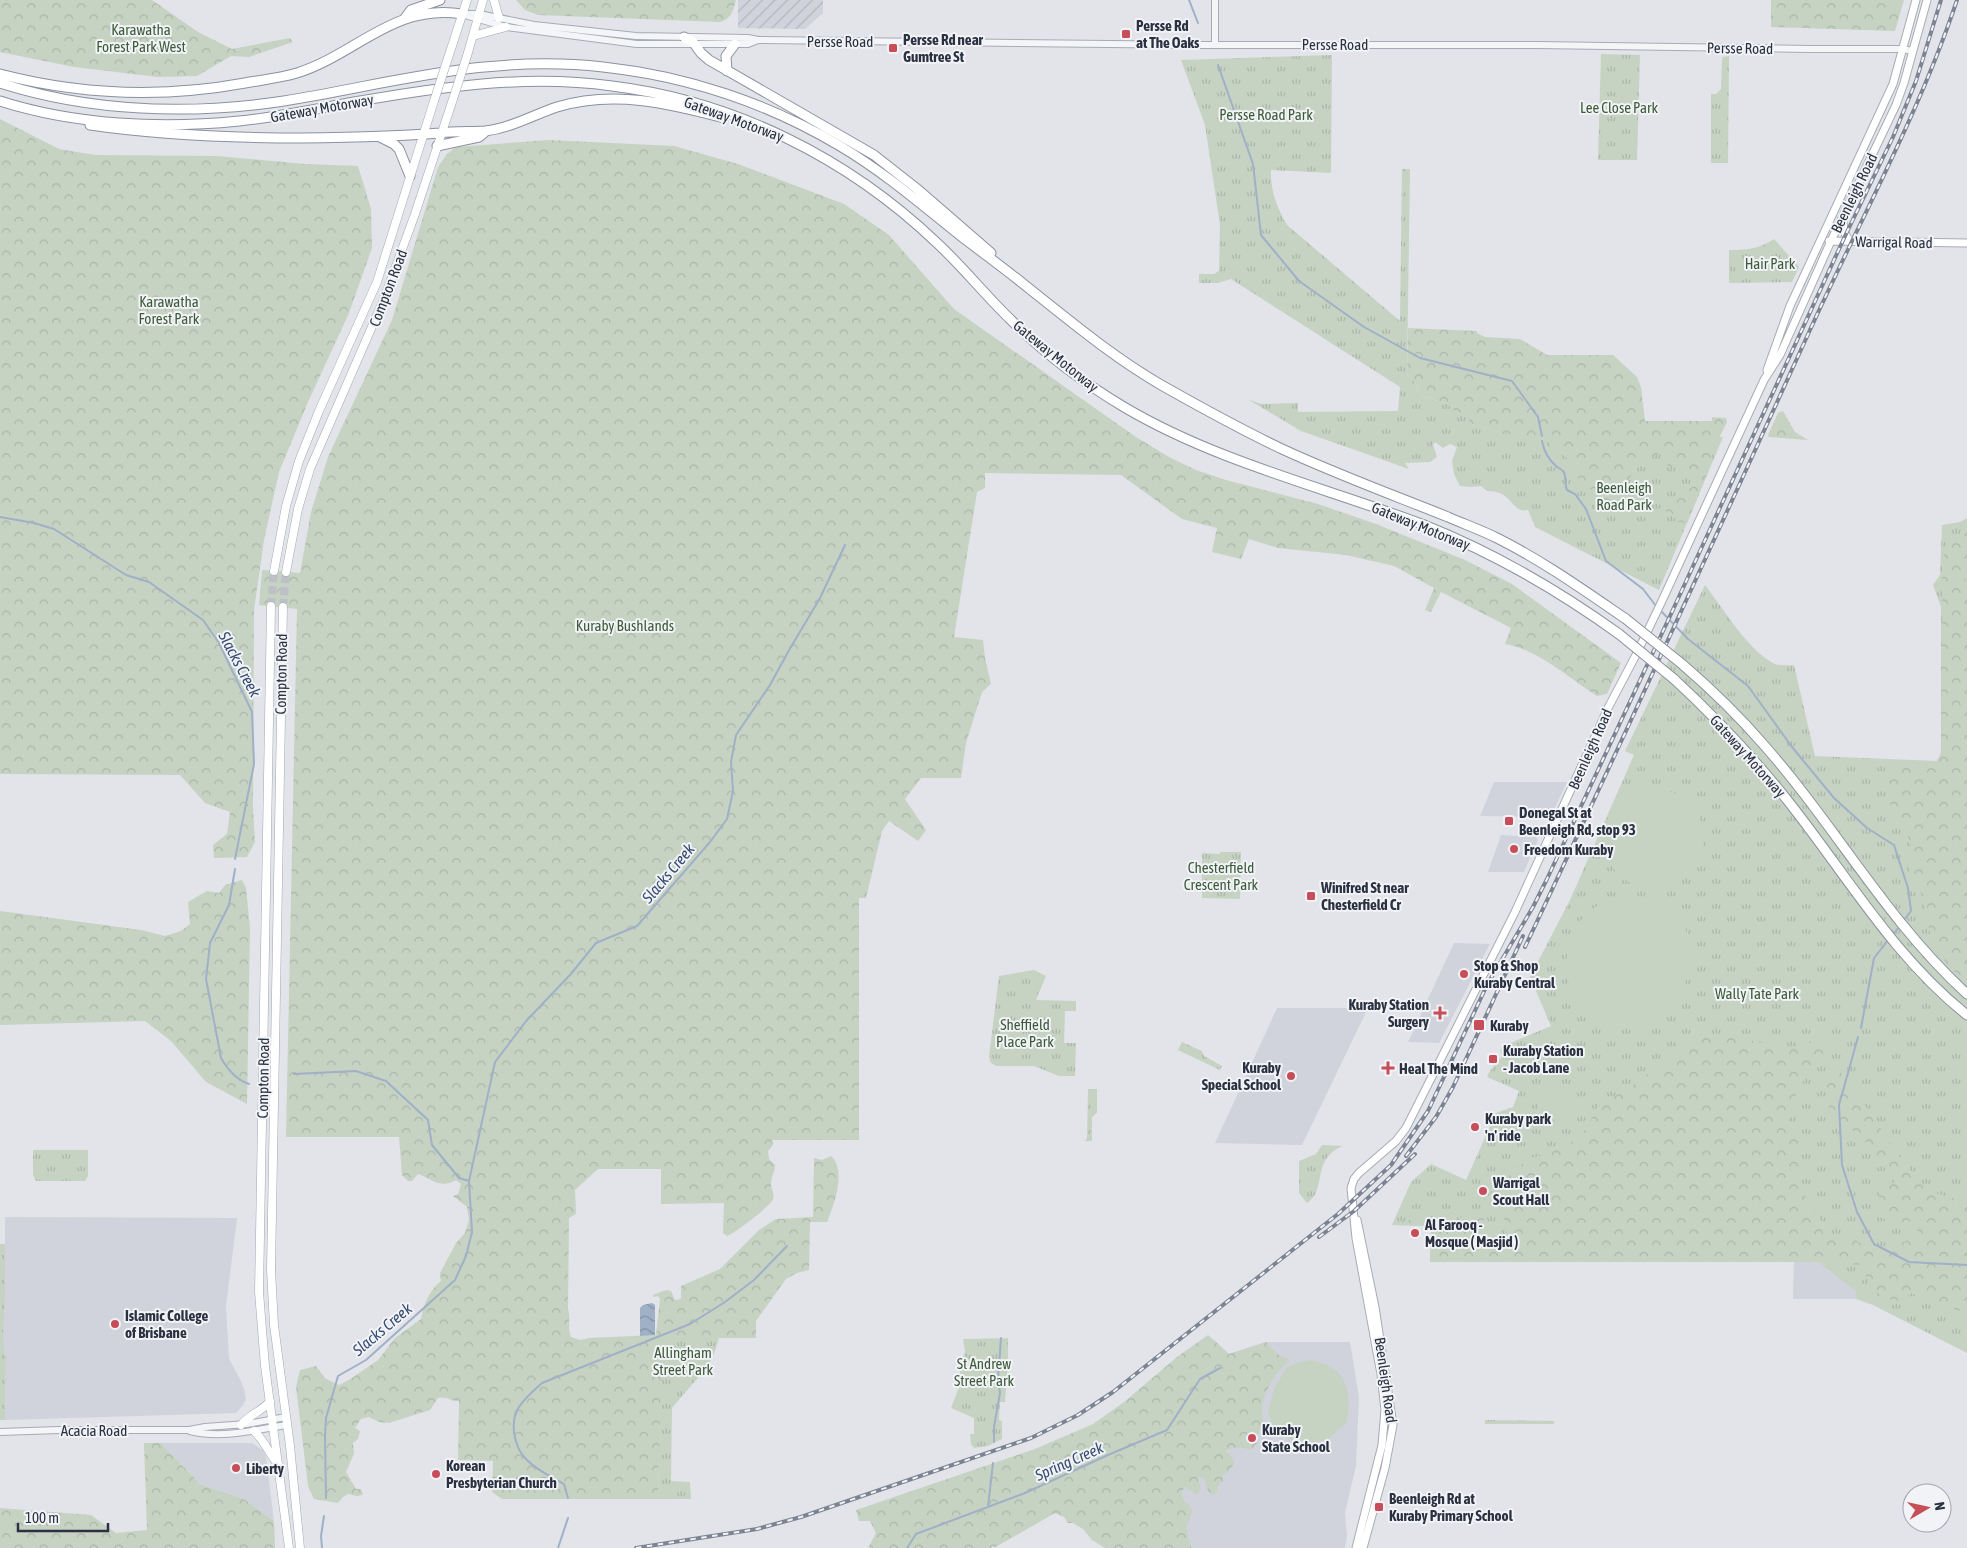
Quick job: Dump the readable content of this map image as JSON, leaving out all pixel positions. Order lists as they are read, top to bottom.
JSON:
{
  "streets": {
    "highway": ["Gateway Motorway"],
    "main road": ["Beenleigh Road", "Warrigal Road", "Compton Road"],
    "street": ["Persse Road", "Acacia Road"]
  },
  "crossings": [
    ["Persse Road", "Beenleigh Road"],
    ["Persse Road", "Compton Road"],
    ["Beenleigh Road", "Warrigal Road"],
    ["Compton Road", "Acacia Road"]
  ],
  "water": ["Slacks Creek", "Spring Creek"],
  "parks": [
    "Karawatha Forest Park West",
    "Lee Close Park",
    "Persse Road Park",
    "Hair Park",
    "Karawatha Forest Park",
    "Beenleigh Road Park",
    "Kuraby Bushlands",
    "Chesterfield Crescent Park",
    "Wally Tate Park",
    "Sheffield Place Park",
    "Allingham Street Park",
    "St Andrew Street Park"
  ],
  "places": {
    "transit": [
      "Persse Rd at The Oaks",
      "Persse Rd near Gumtree St",
      "Donegal St at Beenleigh Rd, stop 93",
      "Winifred St near Chesterfield Cr",
      "Kuraby",
      "Kuraby Station - Jacob Lane",
      "Beenleigh Rd at Kuraby Primary School"
    ],
    "other": [
      "Freedom Kuraby",
      "Stop & Shop Kuraby Central",
      "Kuraby Special School",
      "Kuraby park 'n' ride",
      "Warrigal Scout Hall",
      "Al Farooq - Mosque ( Masjid )",
      "Islamic College of Brisbane",
      "Kuraby State School",
      "Liberty",
      "Korean Presbyterian Church"
    ],
    "health": ["Kuraby Station Surgery", "Heal The Mind"]
  },
  "scale_bar": "100 m",
  "north": "right"
}
